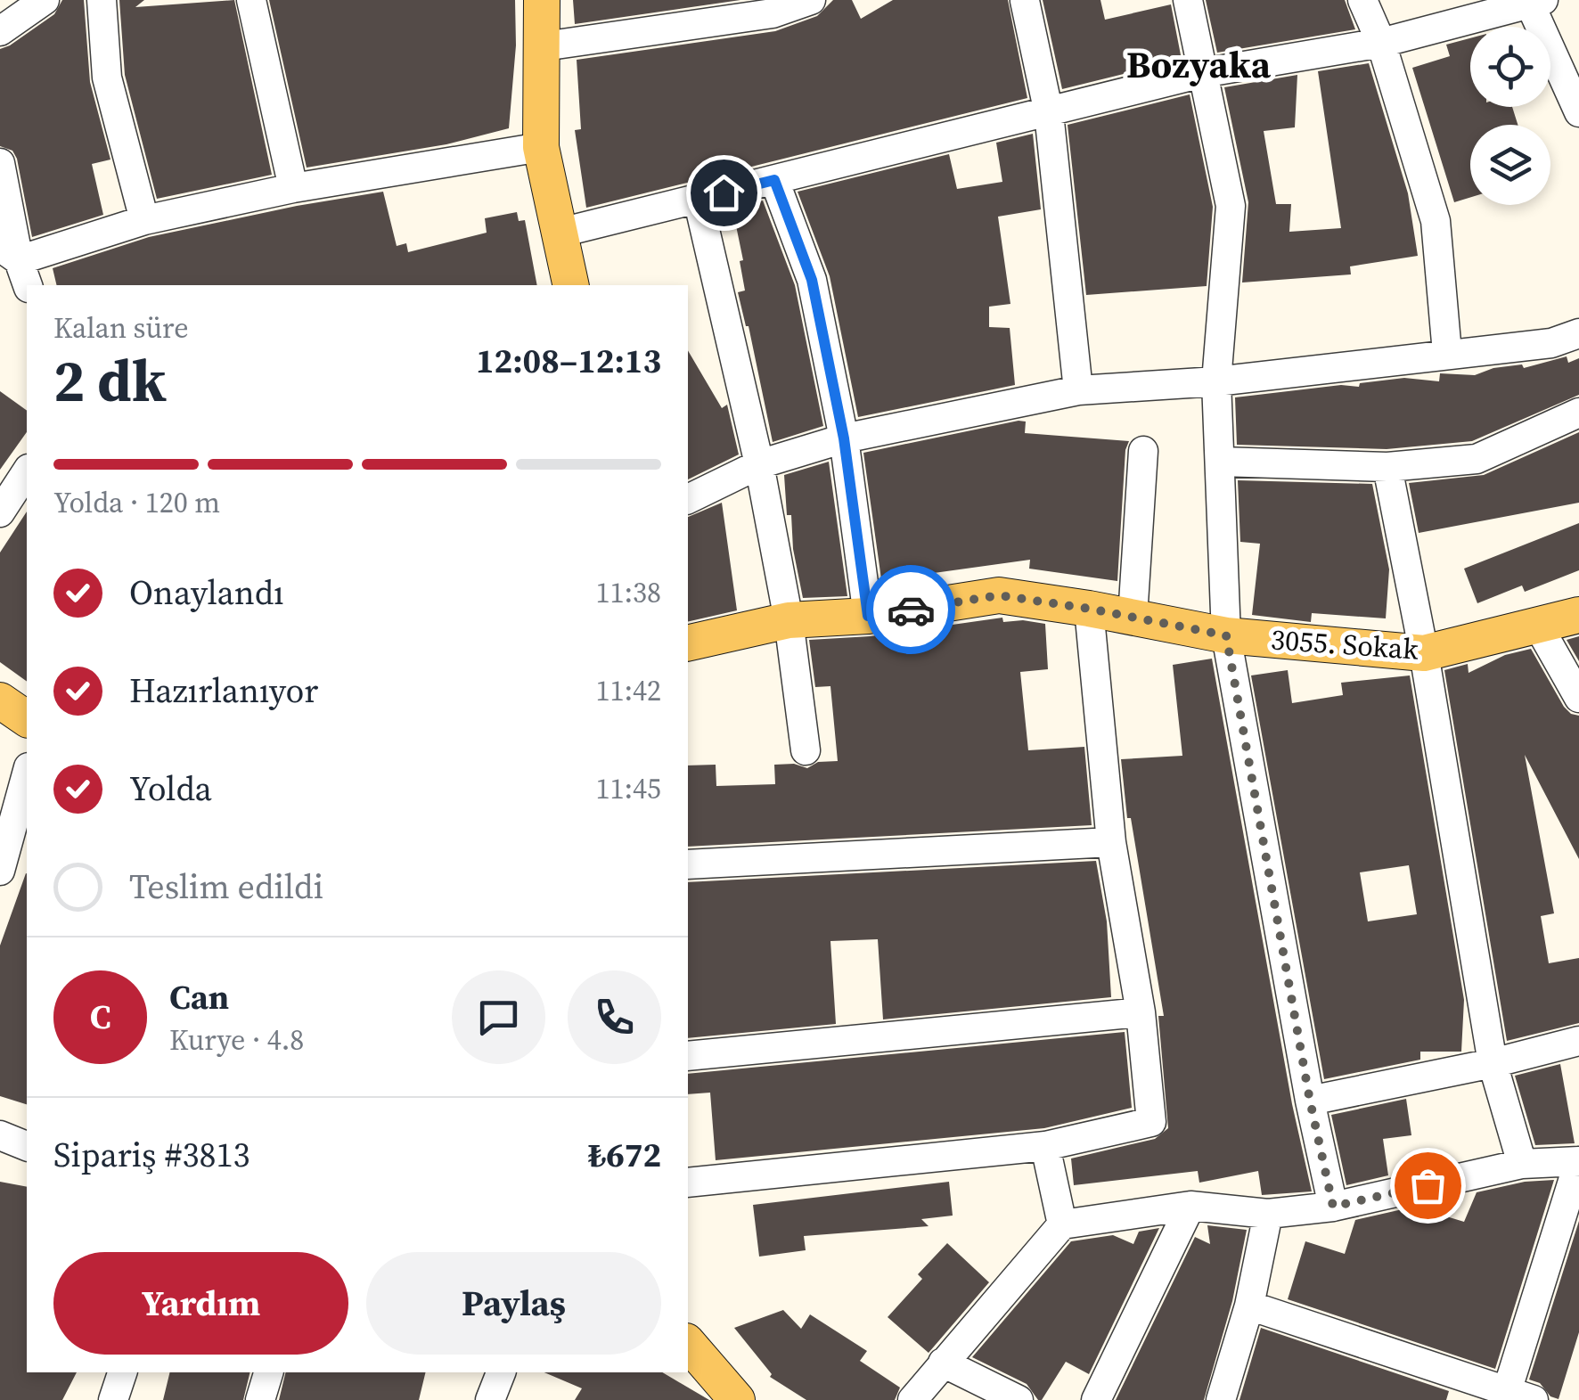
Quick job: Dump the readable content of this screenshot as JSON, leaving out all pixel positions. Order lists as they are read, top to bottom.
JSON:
{
  "streets": {
    "main road": ["3055. Sokak"]
  },
  "districts": ["Bozyaka"],
  "page": {
    "heading": ["2 dk", "Kalan süre", "12:08–12:13"],
    "panel": [
      "Can",
      "Kurye · 4.8",
      "Sipariş #3813",
      "₺672"
    ],
    "bar": "Yolda · 120 m",
    "list": [
      ["Onaylandı", "11:38"],
      ["Hazırlanıyor", "11:42"],
      ["Yolda", "11:45"],
      "Teslim edildi"
    ],
    "round": "C",
    "buttons": ["Yardım", "Paylaş"]
  }
}
